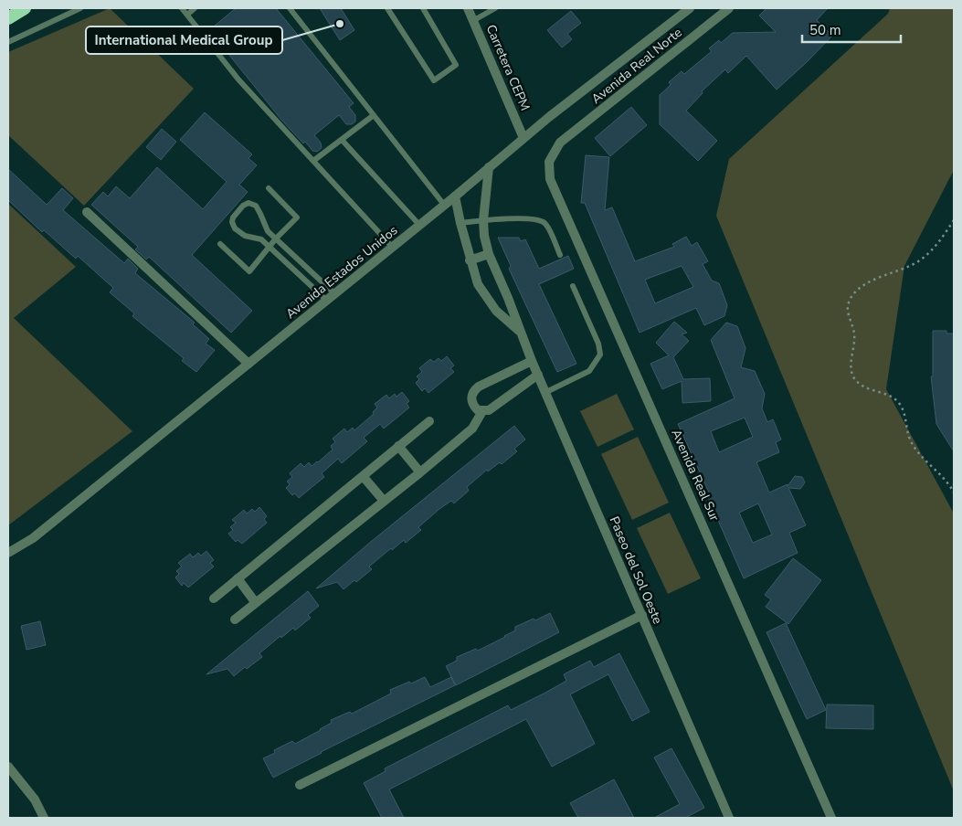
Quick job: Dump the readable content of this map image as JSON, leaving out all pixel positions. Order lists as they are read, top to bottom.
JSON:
{
  "streets": {
    "street": [
      "Avenida Real Norte",
      "Carretera CEPM",
      "Avenida Estados Unidos",
      "Avenida Real Sur",
      "Paseo del Sol Oeste"
    ]
  },
  "crossings": [
    ["Avenida Real Norte", "Avenida Real Sur"],
    ["Carretera CEPM", "Avenida Estados Unidos"],
    ["Avenida Estados Unidos", "Paseo del Sol Oeste"]
  ],
  "places": ["International Medical Group"],
  "scale_bar": "50 m"
}
